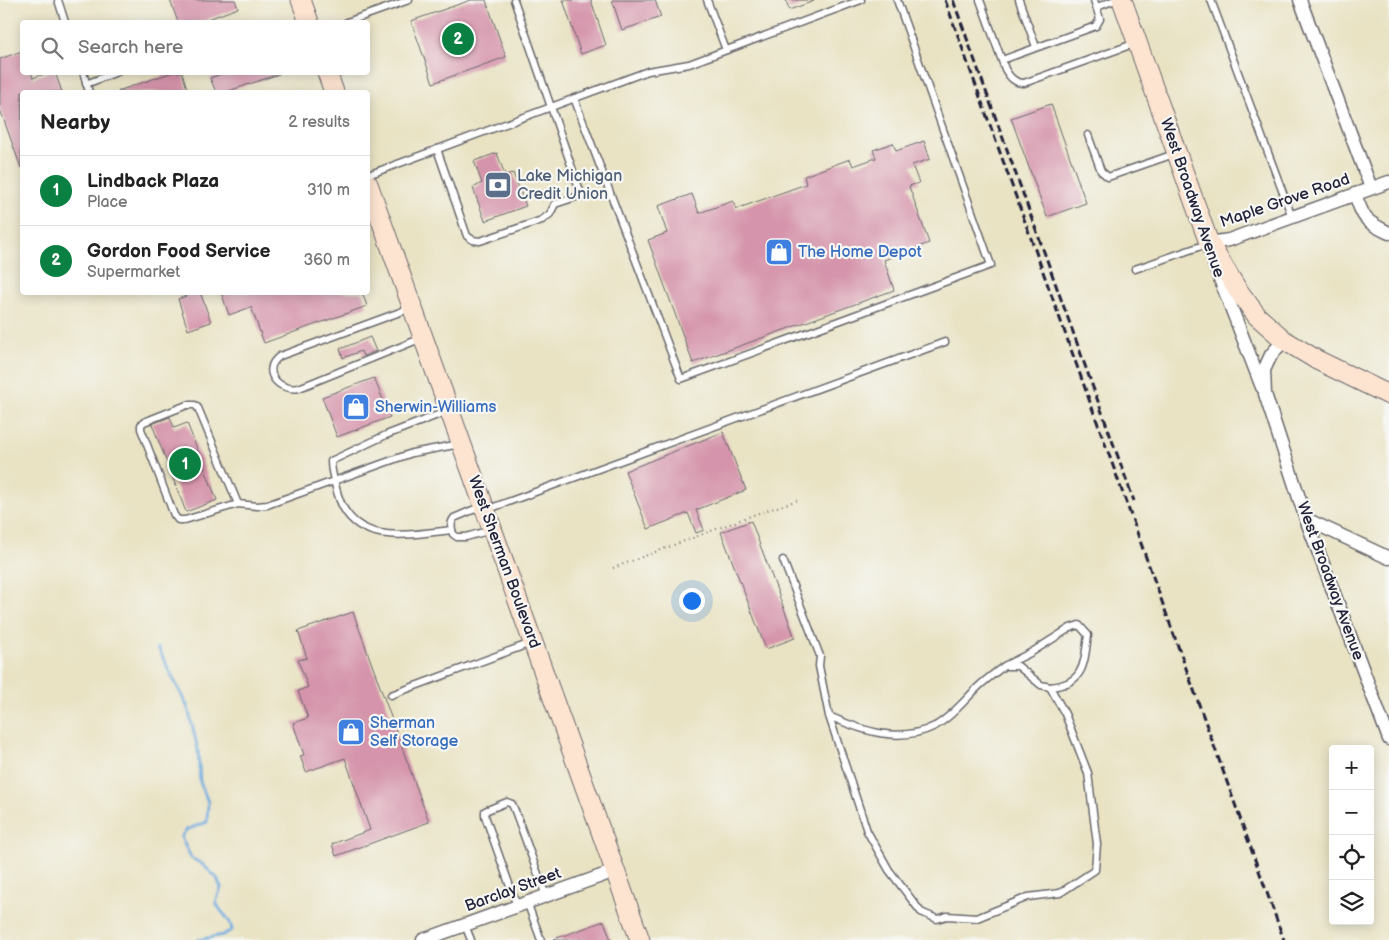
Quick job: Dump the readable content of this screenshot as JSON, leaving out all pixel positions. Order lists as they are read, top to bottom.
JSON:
{
  "streets": {
    "main road": ["West Broadway Avenue", "West Sherman Boulevard"],
    "street": ["Maple Grove Road", "Barclay Street"]
  },
  "crossings": [
    ["West Broadway Avenue", "Maple Grove Road"],
    ["West Sherman Boulevard", "Barclay Street"]
  ],
  "places": {
    "bank": ["Lake Michigan Credit Union"],
    "shop": ["The Home Depot", "Sherwin-Williams", "Sherman Self Storage"]
  },
  "page": {
    "search": "Search here",
    "pins": ["2", "1"],
    "heading": ["Nearby", "2 results"],
    "list": [
      {
        "mark": "1",
        "name": "Lindback Plaza",
        "note": "Place",
        "value": "310 m"
      },
      {
        "mark": "2",
        "name": "Gordon Food Service",
        "note": "Supermarket",
        "value": "360 m"
      }
    ],
    "map_buttons": ["+", "−"]
  }
}
